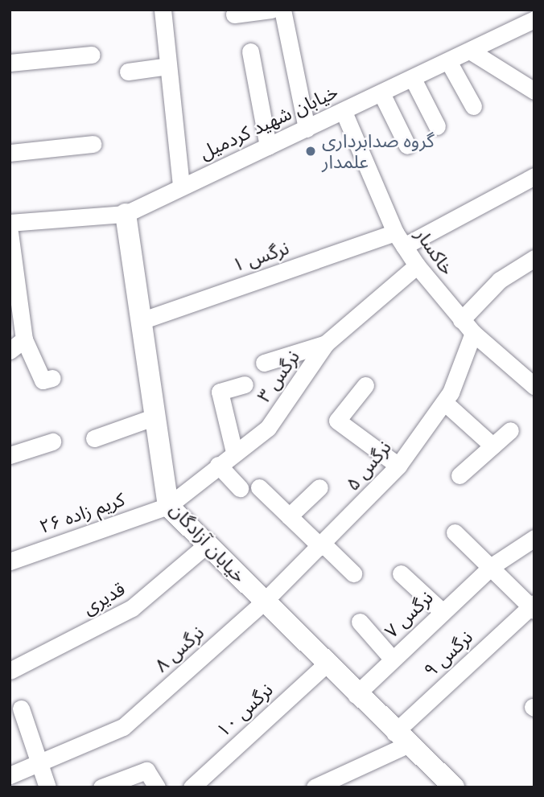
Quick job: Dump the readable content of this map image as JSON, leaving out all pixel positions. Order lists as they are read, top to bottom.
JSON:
{
  "streets": {
    "main road": ["خیابان آزادگان"],
    "street": [
      "خیابان شهید کردمیل",
      "خاکسار",
      "نرگس ۱",
      "نرگس ۳",
      "نرگس ۵",
      "کریم زاده ۲۶",
      "قدیری",
      "نرگس ۷",
      "نرگس ۸",
      "نرگس ۹",
      "نرگس ۱۰"
    ]
  },
  "crossings": [
    ["خیابان شهید کردمیل", "خاکسار"],
    ["خیابان شهید کردمیل", "خیابان آزادگان"],
    ["خاکسار", "نرگس ۱"],
    ["خاکسار", "نرگس ۳"],
    ["خاکسار", "نرگس ۵"],
    ["نرگس ۱", "خیابان آزادگان"],
    ["نرگس ۳", "کریم زاده ۲۶"],
    ["نرگس ۳", "خیابان آزادگان"],
    ["نرگس ۵", "خیابان آزادگان"],
    ["نرگس ۵", "نرگس ۸"],
    ["کریم زاده ۲۶", "خیابان آزادگان"],
    ["خیابان آزادگان", "قدیری"],
    ["خیابان آزادگان", "نرگس ۷"],
    ["خیابان آزادگان", "نرگس ۸"],
    ["خیابان آزادگان", "نرگس ۹"],
    ["خیابان آزادگان", "نرگس ۱۰"]
  ],
  "places": ["گروه صدابرداری علمدار"]
}
